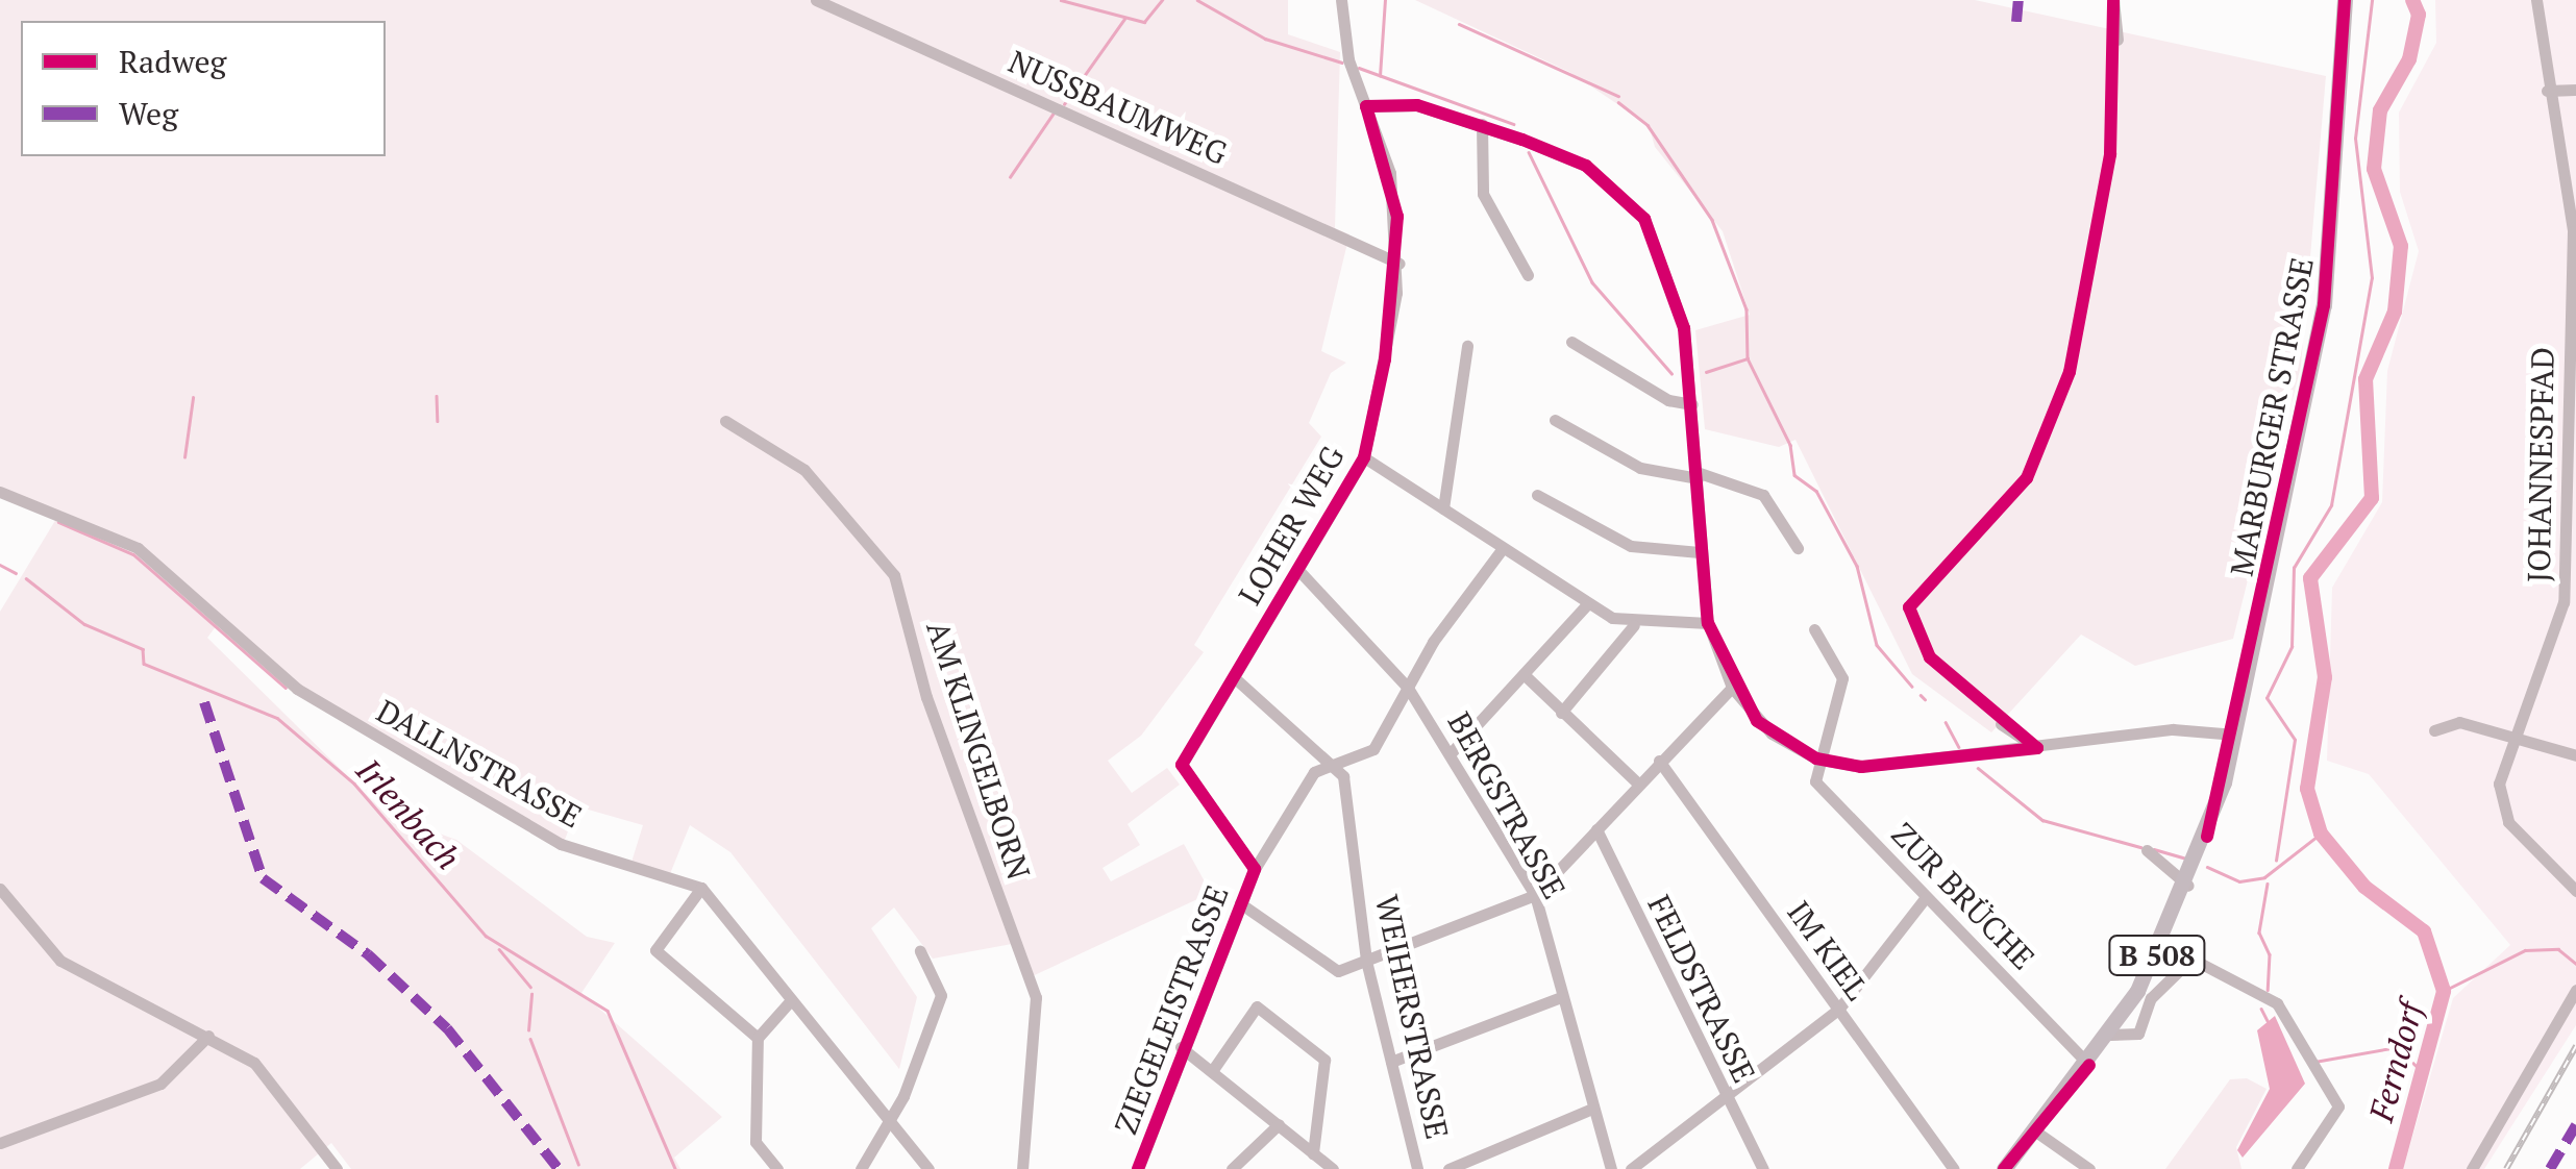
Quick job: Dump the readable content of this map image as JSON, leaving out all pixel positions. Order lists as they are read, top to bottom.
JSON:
{
  "streets": {
    "main road": ["MARBURGER STRASSE", "B 508"],
    "street": [
      "NUSSBAUMWEG",
      "JOHANNESPFAD",
      "LOHER WEG",
      "AM KLINGELBORN",
      "DALLNSTRASSE",
      "BERGSTRASSE",
      "ZUR BRÜCHE",
      "IM KIEL",
      "FELDSTRASSE",
      "ZIEGELEISTRASSE",
      "WEIHERSTRASSE"
    ]
  },
  "crossings": [
    ["NUSSBAUMWEG", "LOHER WEG"],
    ["MARBURGER STRASSE", "ZUR BRÜCHE"],
    ["LOHER WEG", "BERGSTRASSE"],
    ["LOHER WEG", "ZIEGELEISTRASSE"],
    ["LOHER WEG", "WEIHERSTRASSE"],
    ["BERGSTRASSE", "ZIEGELEISTRASSE"],
    ["ZIEGELEISTRASSE", "WEIHERSTRASSE"]
  ],
  "water": ["Irlenbach", "Ferndorf"],
  "legend": ["Radweg", "Weg"]
}
